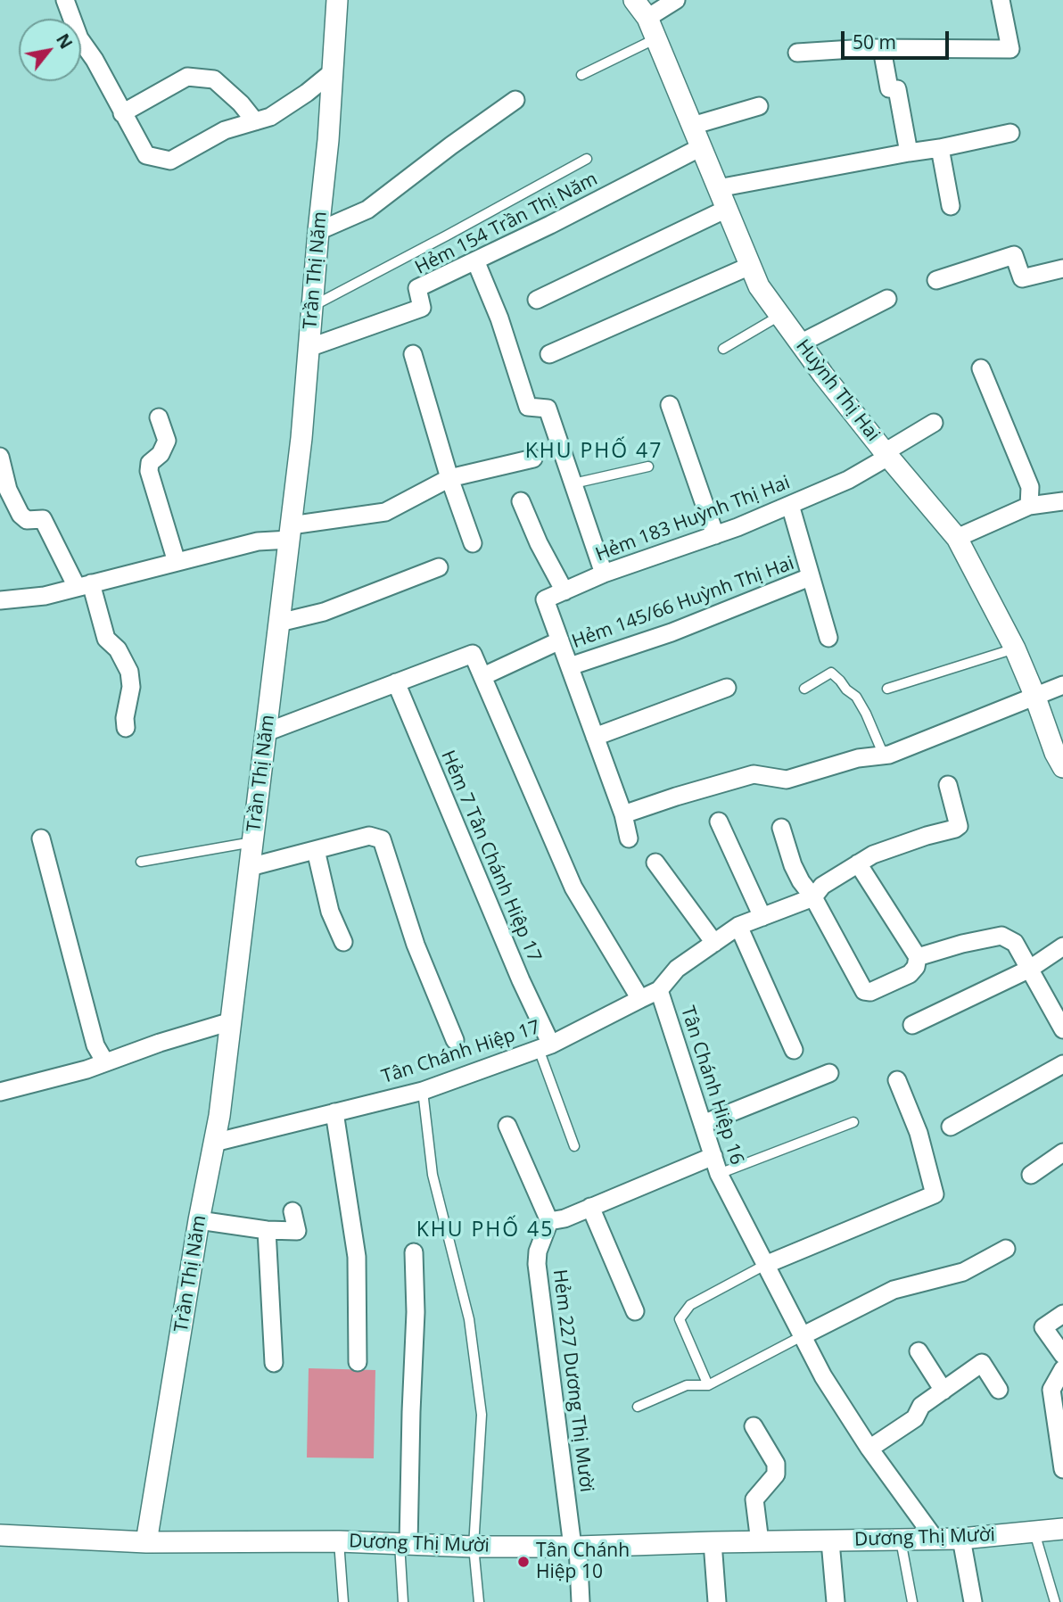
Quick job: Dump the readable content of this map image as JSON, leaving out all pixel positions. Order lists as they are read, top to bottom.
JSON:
{
  "streets": {
    "street": [
      "Hẻm 154 Trần Thị Năm",
      "Trần Thị Năm",
      "Huỳnh Thị Hai",
      "Hẻm 183 Huỳnh Thị Hai",
      "Hẻm 145/66 Huỳnh Thị Hai",
      "Hẻm 7 Tân Chánh Hiệp 17",
      "Tân Chánh Hiệp 17",
      "Tân Chánh Hiệp 16",
      "Hẻm 227 Dương Thị Mười",
      "Dương Thị Mười"
    ]
  },
  "crossings": [
    ["Hẻm 154 Trần Thị Năm", "Trần Thị Năm"],
    ["Hẻm 154 Trần Thị Năm", "Huỳnh Thị Hai"],
    ["Trần Thị Năm", "Tân Chánh Hiệp 17"],
    ["Trần Thị Năm", "Dương Thị Mười"],
    ["Huỳnh Thị Hai", "Hẻm 183 Huỳnh Thị Hai"],
    ["Hẻm 7 Tân Chánh Hiệp 17", "Tân Chánh Hiệp 17"],
    ["Tân Chánh Hiệp 17", "Tân Chánh Hiệp 16"],
    ["Tân Chánh Hiệp 16", "Dương Thị Mười"],
    ["Hẻm 227 Dương Thị Mười", "Dương Thị Mười"]
  ],
  "districts": ["KHU PHỐ 47", "KHU PHỐ 45"],
  "places": ["Tân Chánh Hiệp 10"],
  "scale_bar": "50 m",
  "north": "top right"
}
